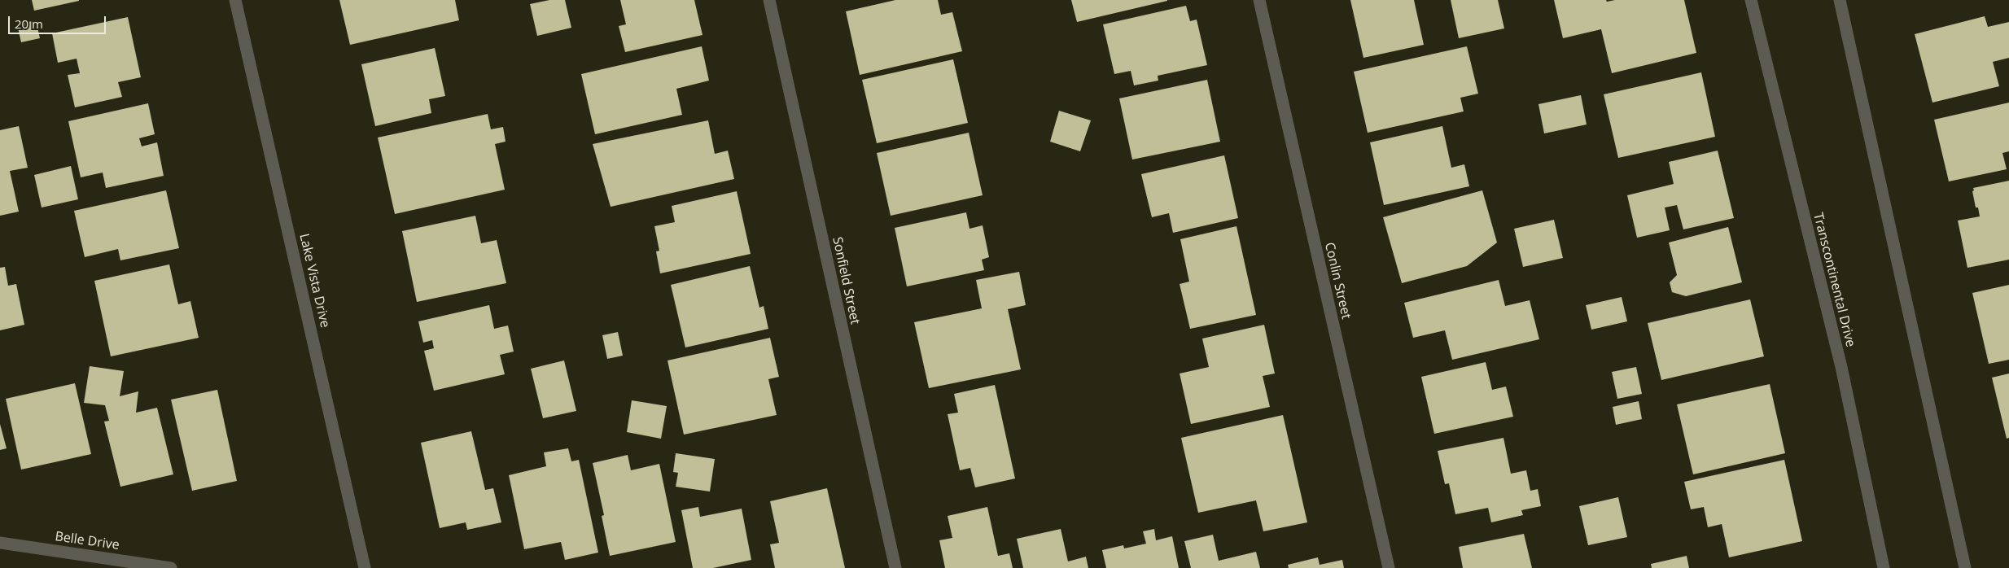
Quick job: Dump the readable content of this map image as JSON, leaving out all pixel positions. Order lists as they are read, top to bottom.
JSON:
{
  "streets": {
    "street": [
      "Transcontinental Drive",
      "Lake Vista Drive",
      "Sonfield Street",
      "Conlin Street",
      "Belle Drive"
    ]
  },
  "scale_bar": "20 m"
}
